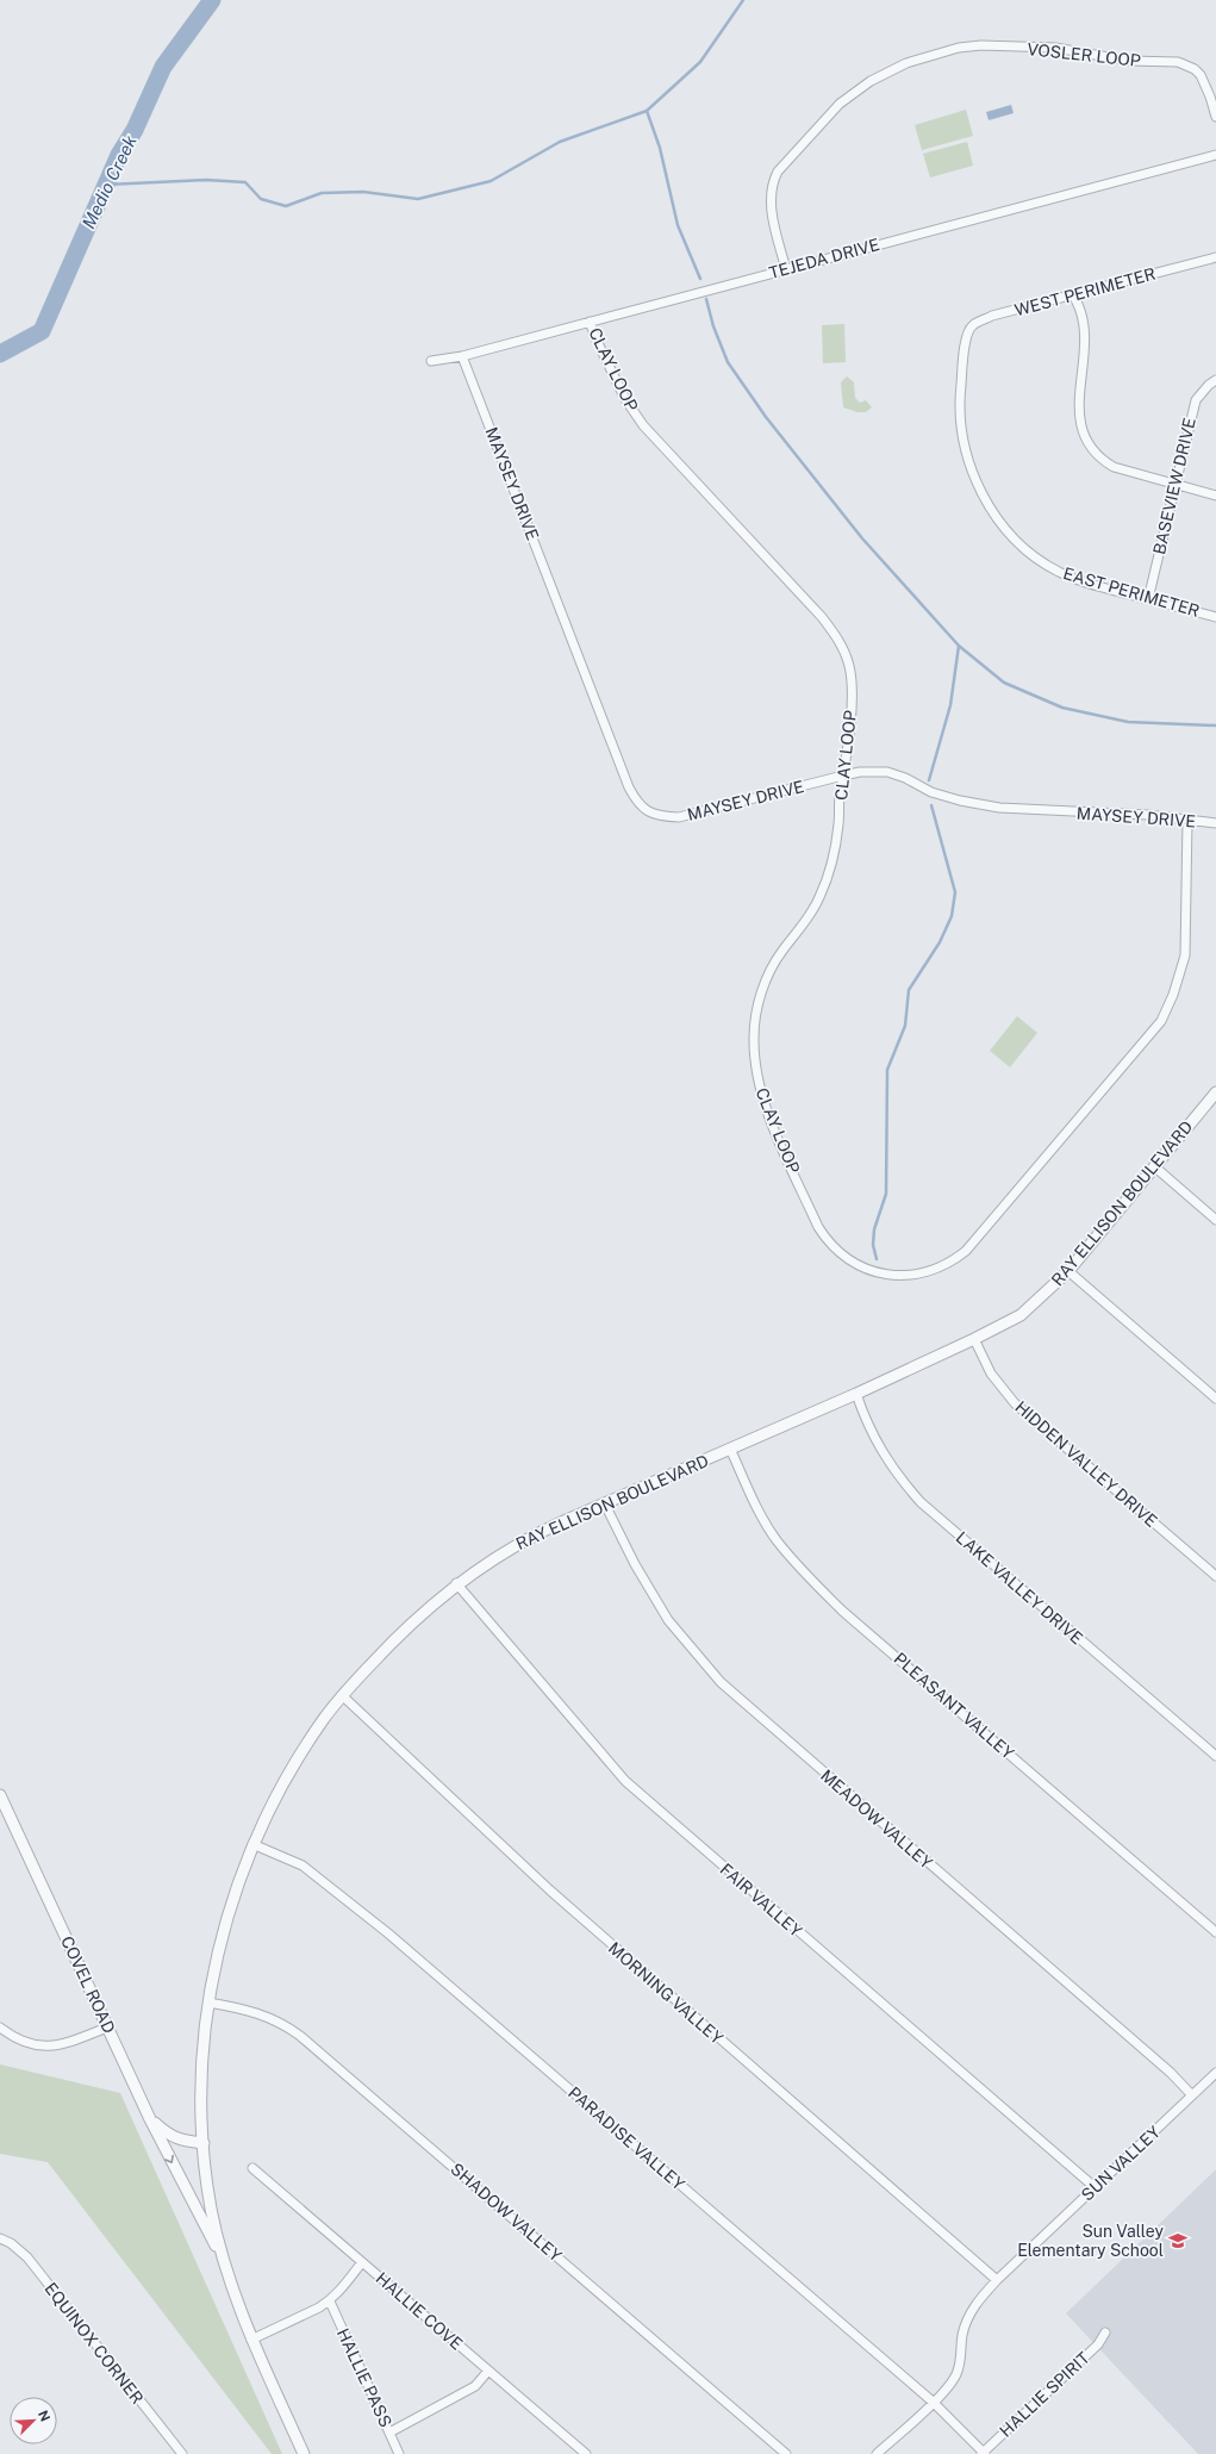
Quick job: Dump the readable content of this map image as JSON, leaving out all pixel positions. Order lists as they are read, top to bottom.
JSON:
{
  "streets": {
    "street": [
      "VOSLER LOOP",
      "TEJEDA DRIVE",
      "WEST PERIMETER",
      "CLAY LOOP",
      "MAYSEY DRIVE",
      "BASEVIEW DRIVE",
      "EAST PERIMETER",
      "RAY ELLISON BOULEVARD",
      "HIDDEN VALLEY DRIVE",
      "LAKE VALLEY DRIVE",
      "PLEASANT VALLEY",
      "MEADOW VALLEY",
      "FAIR VALLEY",
      "COVEL ROAD",
      "MORNING VALLEY",
      "PARADISE VALLEY",
      "SUN VALLEY",
      "SHADOW VALLEY",
      "HALLIE COVE",
      "EQUINOX CORNER",
      "HALLIE PASS",
      "HALLIE SPIRIT"
    ]
  },
  "crossings": [
    ["VOSLER LOOP", "TEJEDA DRIVE"],
    ["TEJEDA DRIVE", "CLAY LOOP"],
    ["TEJEDA DRIVE", "MAYSEY DRIVE"],
    ["WEST PERIMETER", "EAST PERIMETER"],
    ["CLAY LOOP", "MAYSEY DRIVE"],
    ["BASEVIEW DRIVE", "EAST PERIMETER"],
    ["RAY ELLISON BOULEVARD", "HIDDEN VALLEY DRIVE"],
    ["RAY ELLISON BOULEVARD", "LAKE VALLEY DRIVE"],
    ["RAY ELLISON BOULEVARD", "PLEASANT VALLEY"],
    ["RAY ELLISON BOULEVARD", "MEADOW VALLEY"],
    ["RAY ELLISON BOULEVARD", "FAIR VALLEY"],
    ["RAY ELLISON BOULEVARD", "COVEL ROAD"],
    ["RAY ELLISON BOULEVARD", "MORNING VALLEY"],
    ["RAY ELLISON BOULEVARD", "PARADISE VALLEY"],
    ["RAY ELLISON BOULEVARD", "SHADOW VALLEY"],
    ["MEADOW VALLEY", "SUN VALLEY"],
    ["FAIR VALLEY", "SUN VALLEY"],
    ["MORNING VALLEY", "SUN VALLEY"],
    ["PARADISE VALLEY", "SUN VALLEY"],
    ["PARADISE VALLEY", "HALLIE SPIRIT"]
  ],
  "water": ["Medio Creek"],
  "places": {
    "school or university": ["Sun Valley Elementary School"]
  },
  "north": "top right"
}
